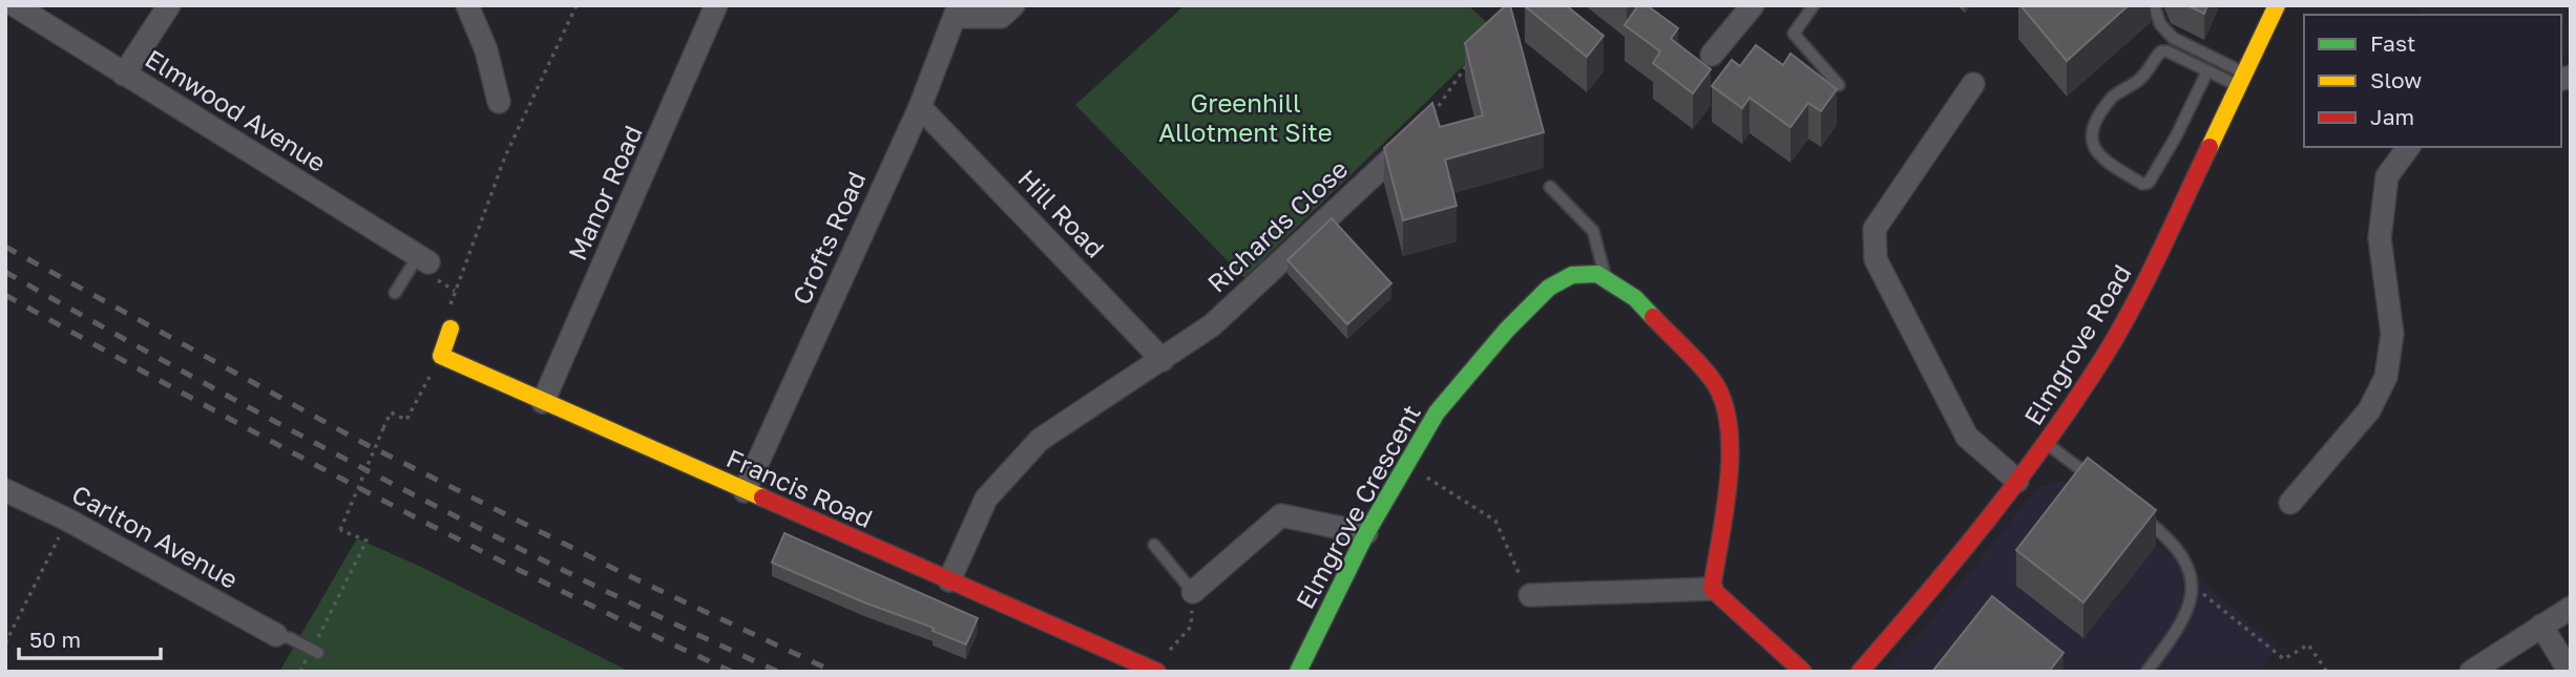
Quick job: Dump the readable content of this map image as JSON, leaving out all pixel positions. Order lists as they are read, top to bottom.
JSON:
{
  "streets": {
    "street": [
      "Elmwood Avenue",
      "Manor Road",
      "Hill Road",
      "Richards Close",
      "Crofts Road",
      "Elmgrove Road",
      "Francis Road",
      "Elmgrove Crescent",
      "Carlton Avenue"
    ]
  },
  "crossings": [
    ["Manor Road", "Francis Road"],
    ["Hill Road", "Richards Close"],
    ["Hill Road", "Crofts Road"],
    ["Richards Close", "Francis Road"],
    ["Crofts Road", "Francis Road"]
  ],
  "parks": ["Greenhill Allotment Site"],
  "legend": ["Fast", "Slow", "Jam"],
  "scale_bar": "50 m"
}
